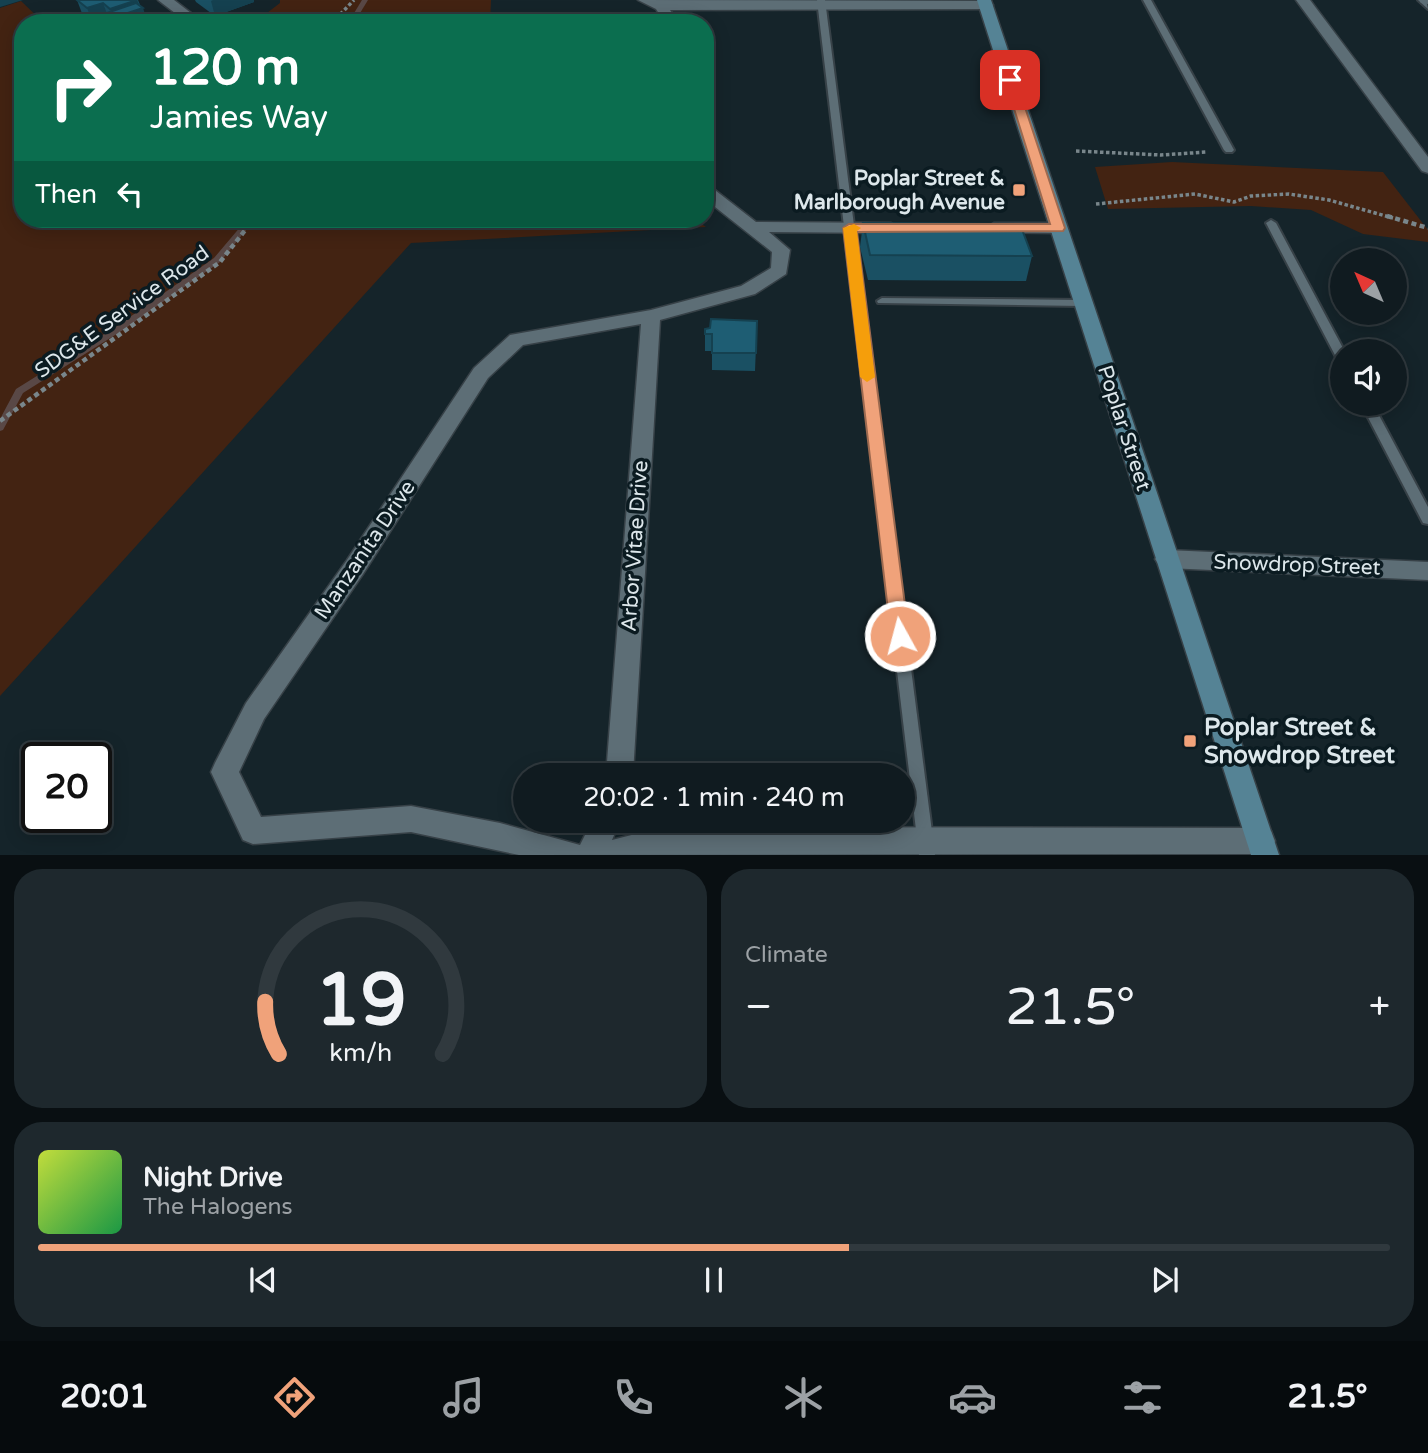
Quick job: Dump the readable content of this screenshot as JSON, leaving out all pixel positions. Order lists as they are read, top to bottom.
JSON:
{
  "streets": {
    "street": [
      "Poplar Street",
      "Arbor Vitae Drive",
      "Manzanita Drive",
      "Snowdrop Street"
    ],
    "path": ["SDG&E Service Road"]
  },
  "crossings": [
    ["Poplar Street", "Snowdrop Street"],
    ["Arbor Vitae Drive", "Manzanita Drive"]
  ],
  "places": {
    "transit": ["Poplar Street & Marlborough Avenue", "Poplar Street & Snowdrop Street"]
  },
  "north": "top left",
  "page": {
    "turn": ["120 m", "Jamies Way"],
    "then": "Then",
    "limit": "20",
    "trip": "20:02 · 1 min · 240 m",
    "tile": "Climate",
    "heat": ["−", "21.5°", "+"],
    "song": ["Night Drive", "The Halogens"],
    "tabs": ["20:01", "21.5°"],
    "gauge": ["19", "km/h"]
  }
}
